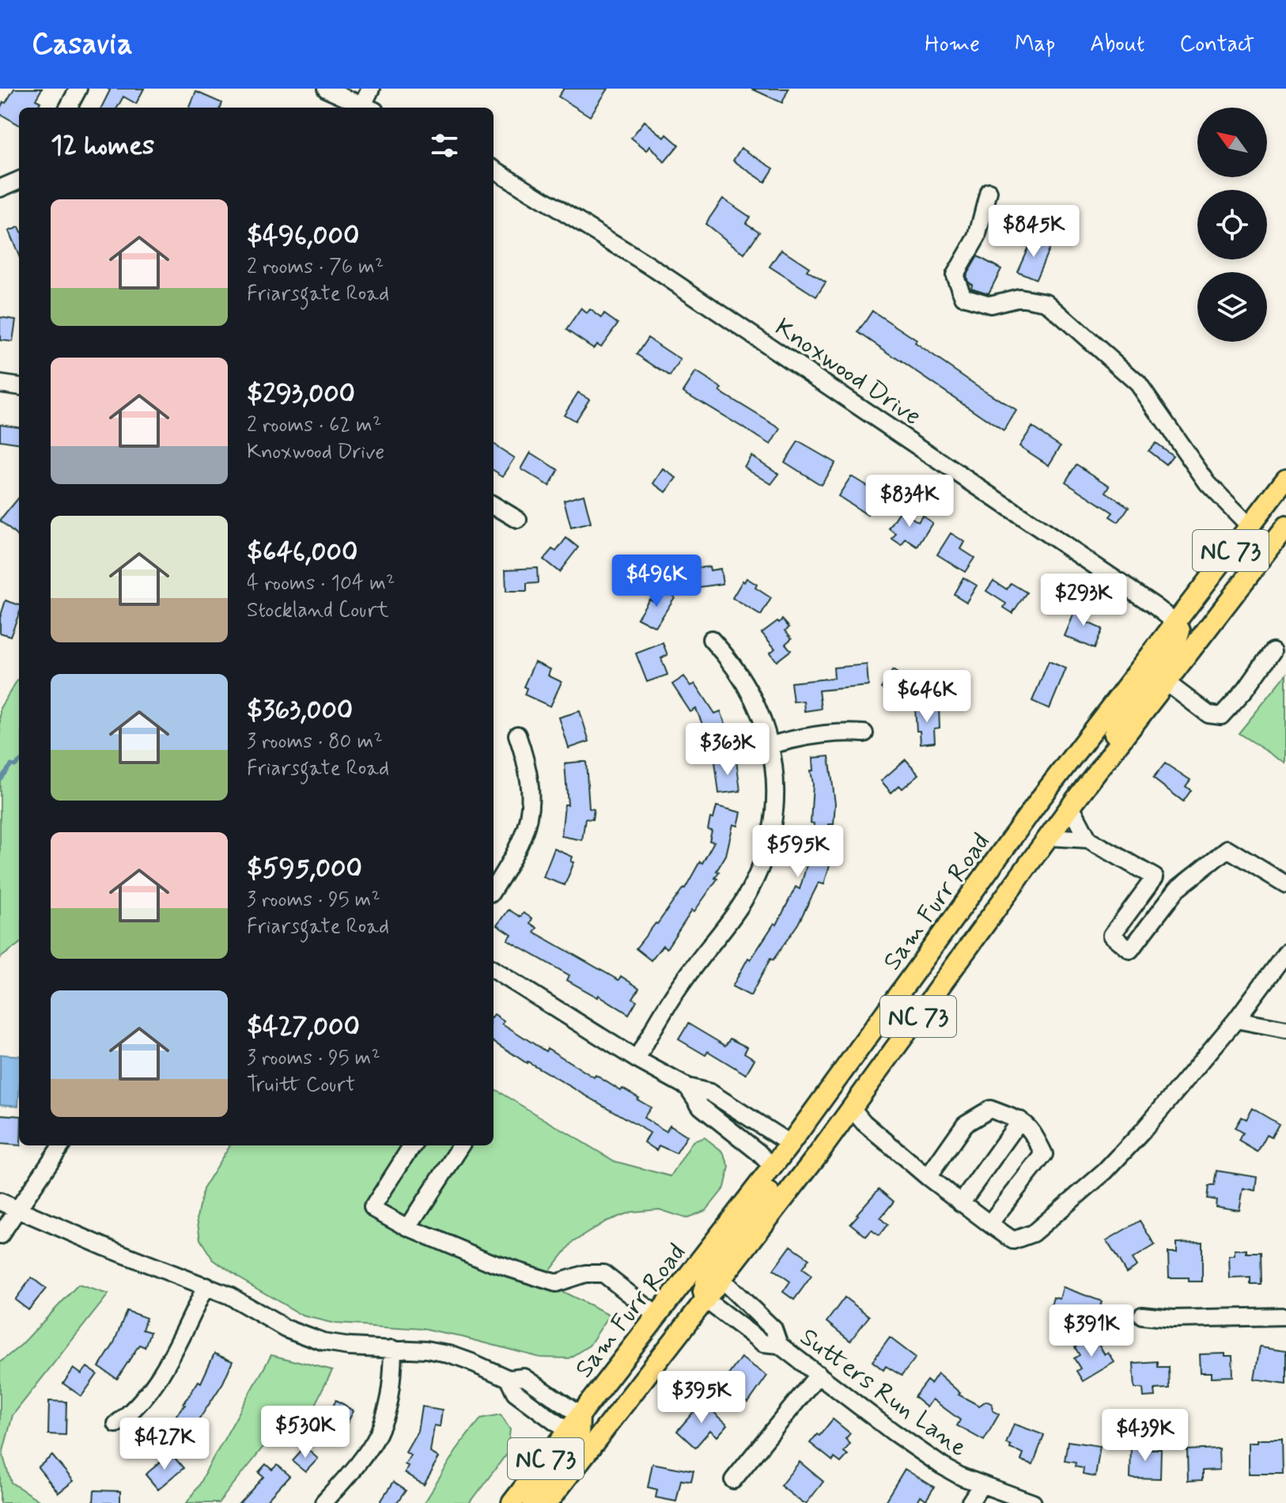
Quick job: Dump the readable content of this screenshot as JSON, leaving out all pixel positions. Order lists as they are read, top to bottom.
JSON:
{
  "streets": {
    "main road": ["NC 73", "Sam Furr Road"],
    "street": ["Knoxwood Drive", "Sutters Run Lane"]
  },
  "crossings": [
    ["Knoxwood Drive", "Sam Furr Road"],
    ["NC 73", "Sutters Run Lane"]
  ],
  "north": "top left",
  "page": {
    "header": "Casavia",
    "nav": [
      "Home",
      "Map",
      "About",
      "Contact"
    ],
    "heading": "12 homes",
    "list": [
      {
        "name": "$496,000",
        "note": "2 rooms · 76 m² · Friarsgate Road"
      },
      {
        "name": "$293,000",
        "note": "2 rooms · 62 m² · Knoxwood Drive"
      },
      {
        "name": "$646,000",
        "note": "4 rooms · 104 m² · Stockland Court"
      },
      {
        "name": "$363,000",
        "note": "3 rooms · 80 m² · Friarsgate Road"
      },
      {
        "name": "$595,000",
        "note": "3 rooms · 95 m² · Friarsgate Road"
      },
      {
        "name": "$427,000",
        "note": "3 rooms · 95 m² · Truitt Court"
      }
    ],
    "price": [
      "$845K",
      "$834K",
      "$496K",
      "$293K",
      "$646K",
      "$363K",
      "$595K",
      "$391K",
      "$395K",
      "$530K",
      "$439K",
      "$427K"
    ]
  }
}
